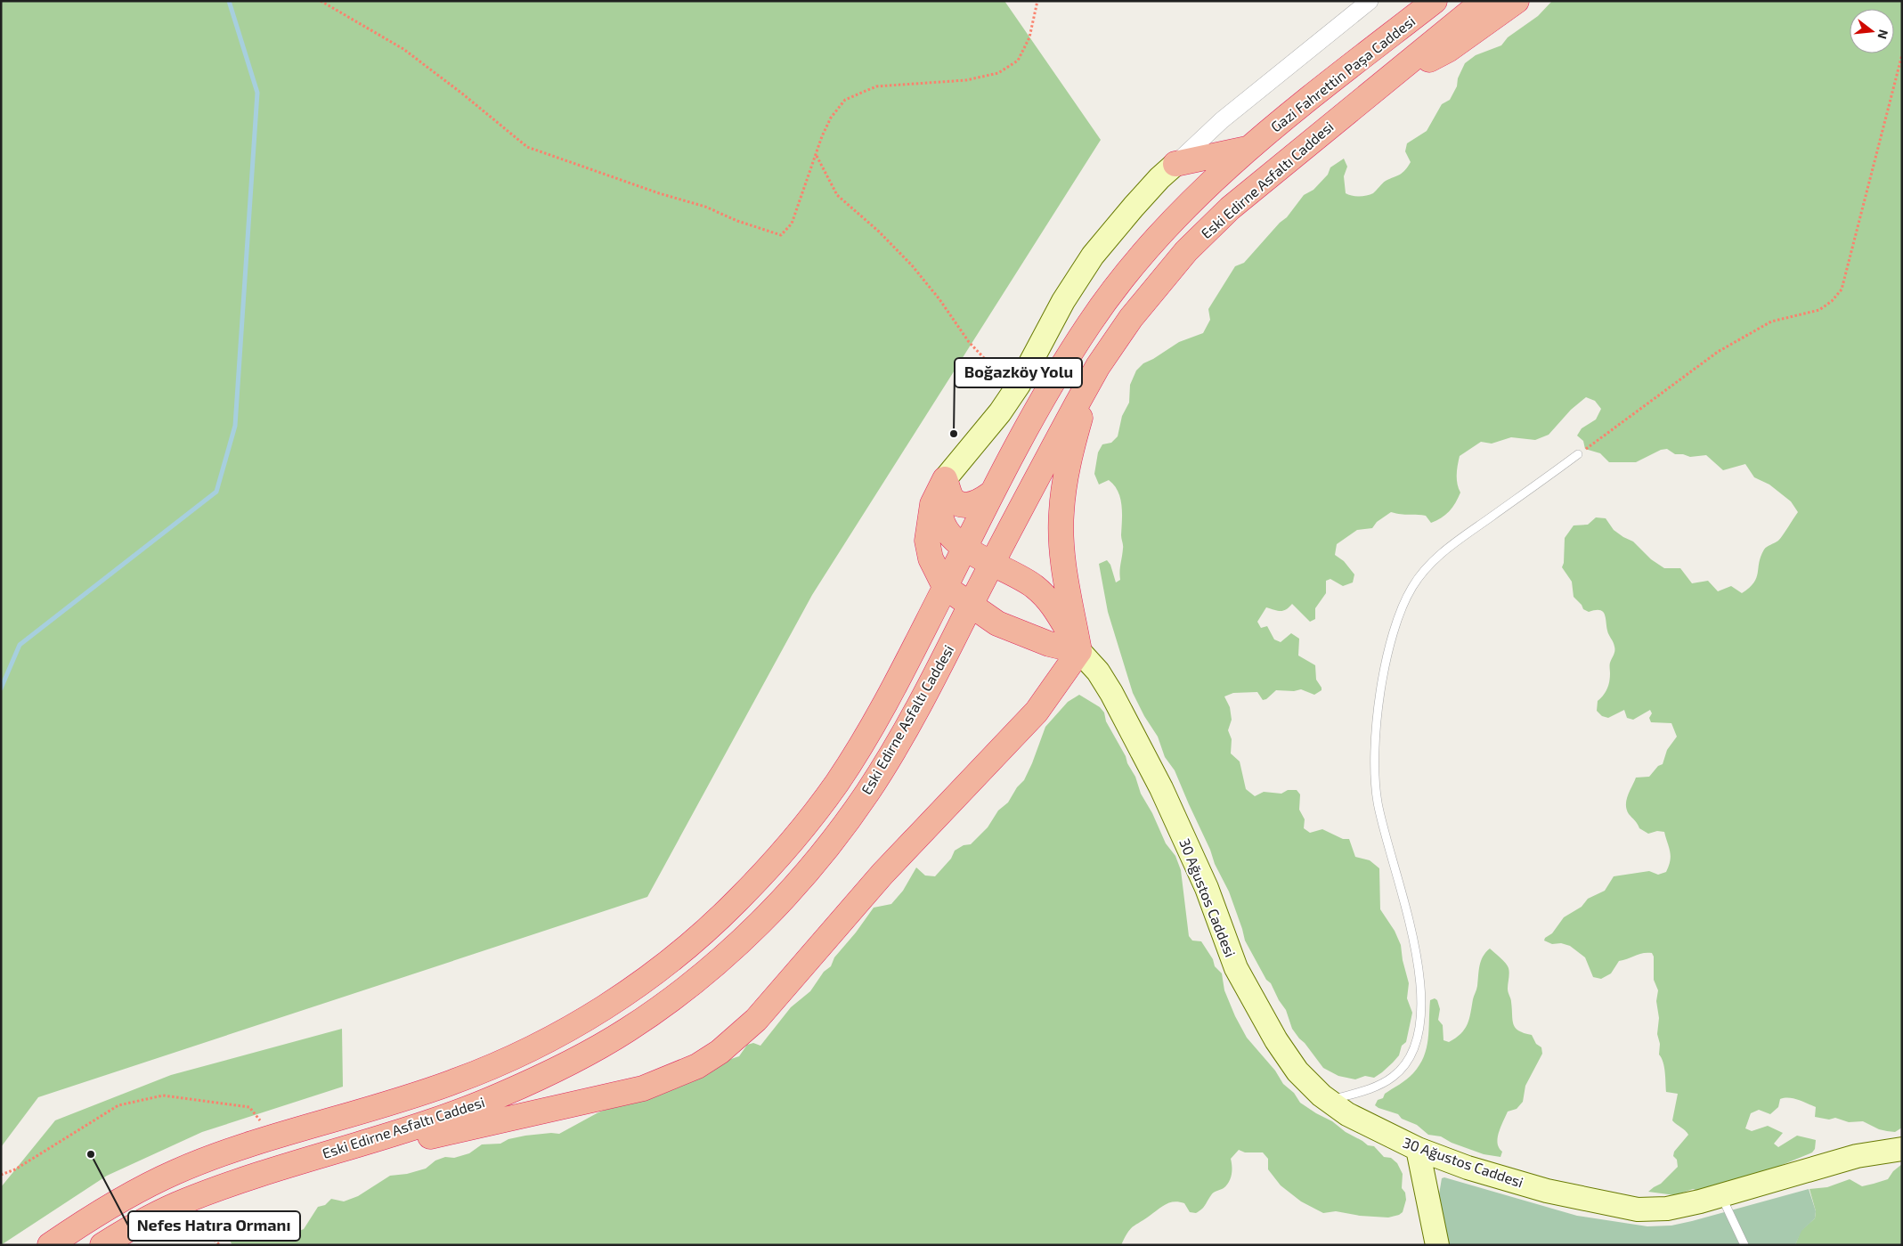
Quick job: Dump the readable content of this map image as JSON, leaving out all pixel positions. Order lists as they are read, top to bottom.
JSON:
{
  "streets": {
    "highway": ["Gazi Fahrettin Paşa Caddesi", "Eski Edirne Asfaltı Caddesi"],
    "main road": ["30 Ağustos Caddesi"]
  },
  "crossings": [
    ["Gazi Fahrettin Paşa Caddesi", "Eski Edirne Asfaltı Caddesi"]
  ],
  "places": ["Boğazköy Yolu", "Nefes Hatıra Ormanı"],
  "north": "right"
}
